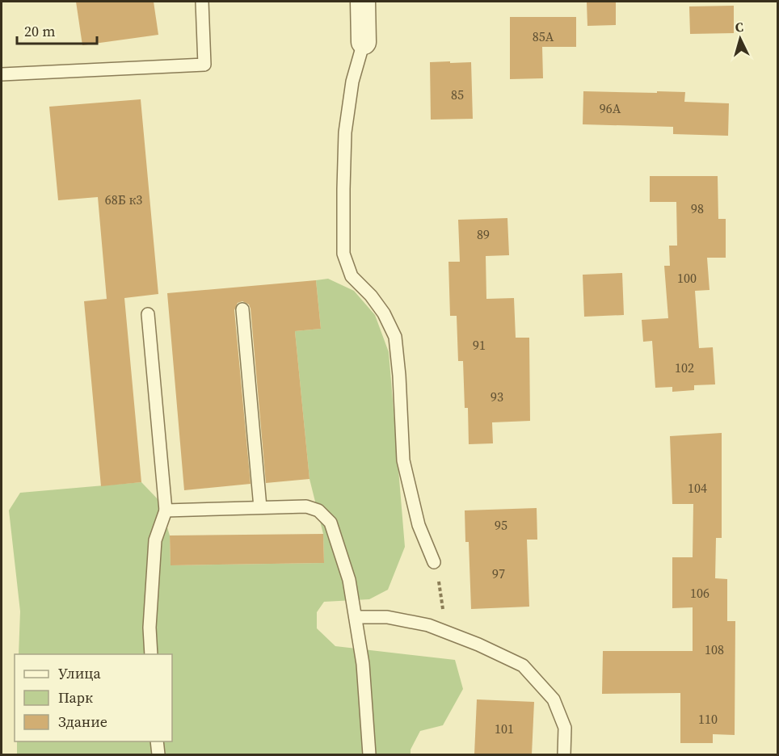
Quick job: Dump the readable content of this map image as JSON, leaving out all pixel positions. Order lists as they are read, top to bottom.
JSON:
{
  "house_numbers": [
    "85А",
    "85",
    "96А",
    "68Б к3",
    "98",
    "89",
    "100",
    "91",
    "102",
    "93",
    "104",
    "95",
    "97",
    "106",
    "108",
    "110",
    "101"
  ],
  "legend": ["Улица", "Парк", "Здание"],
  "scale_bar": "20 m",
  "north": "top"
}
